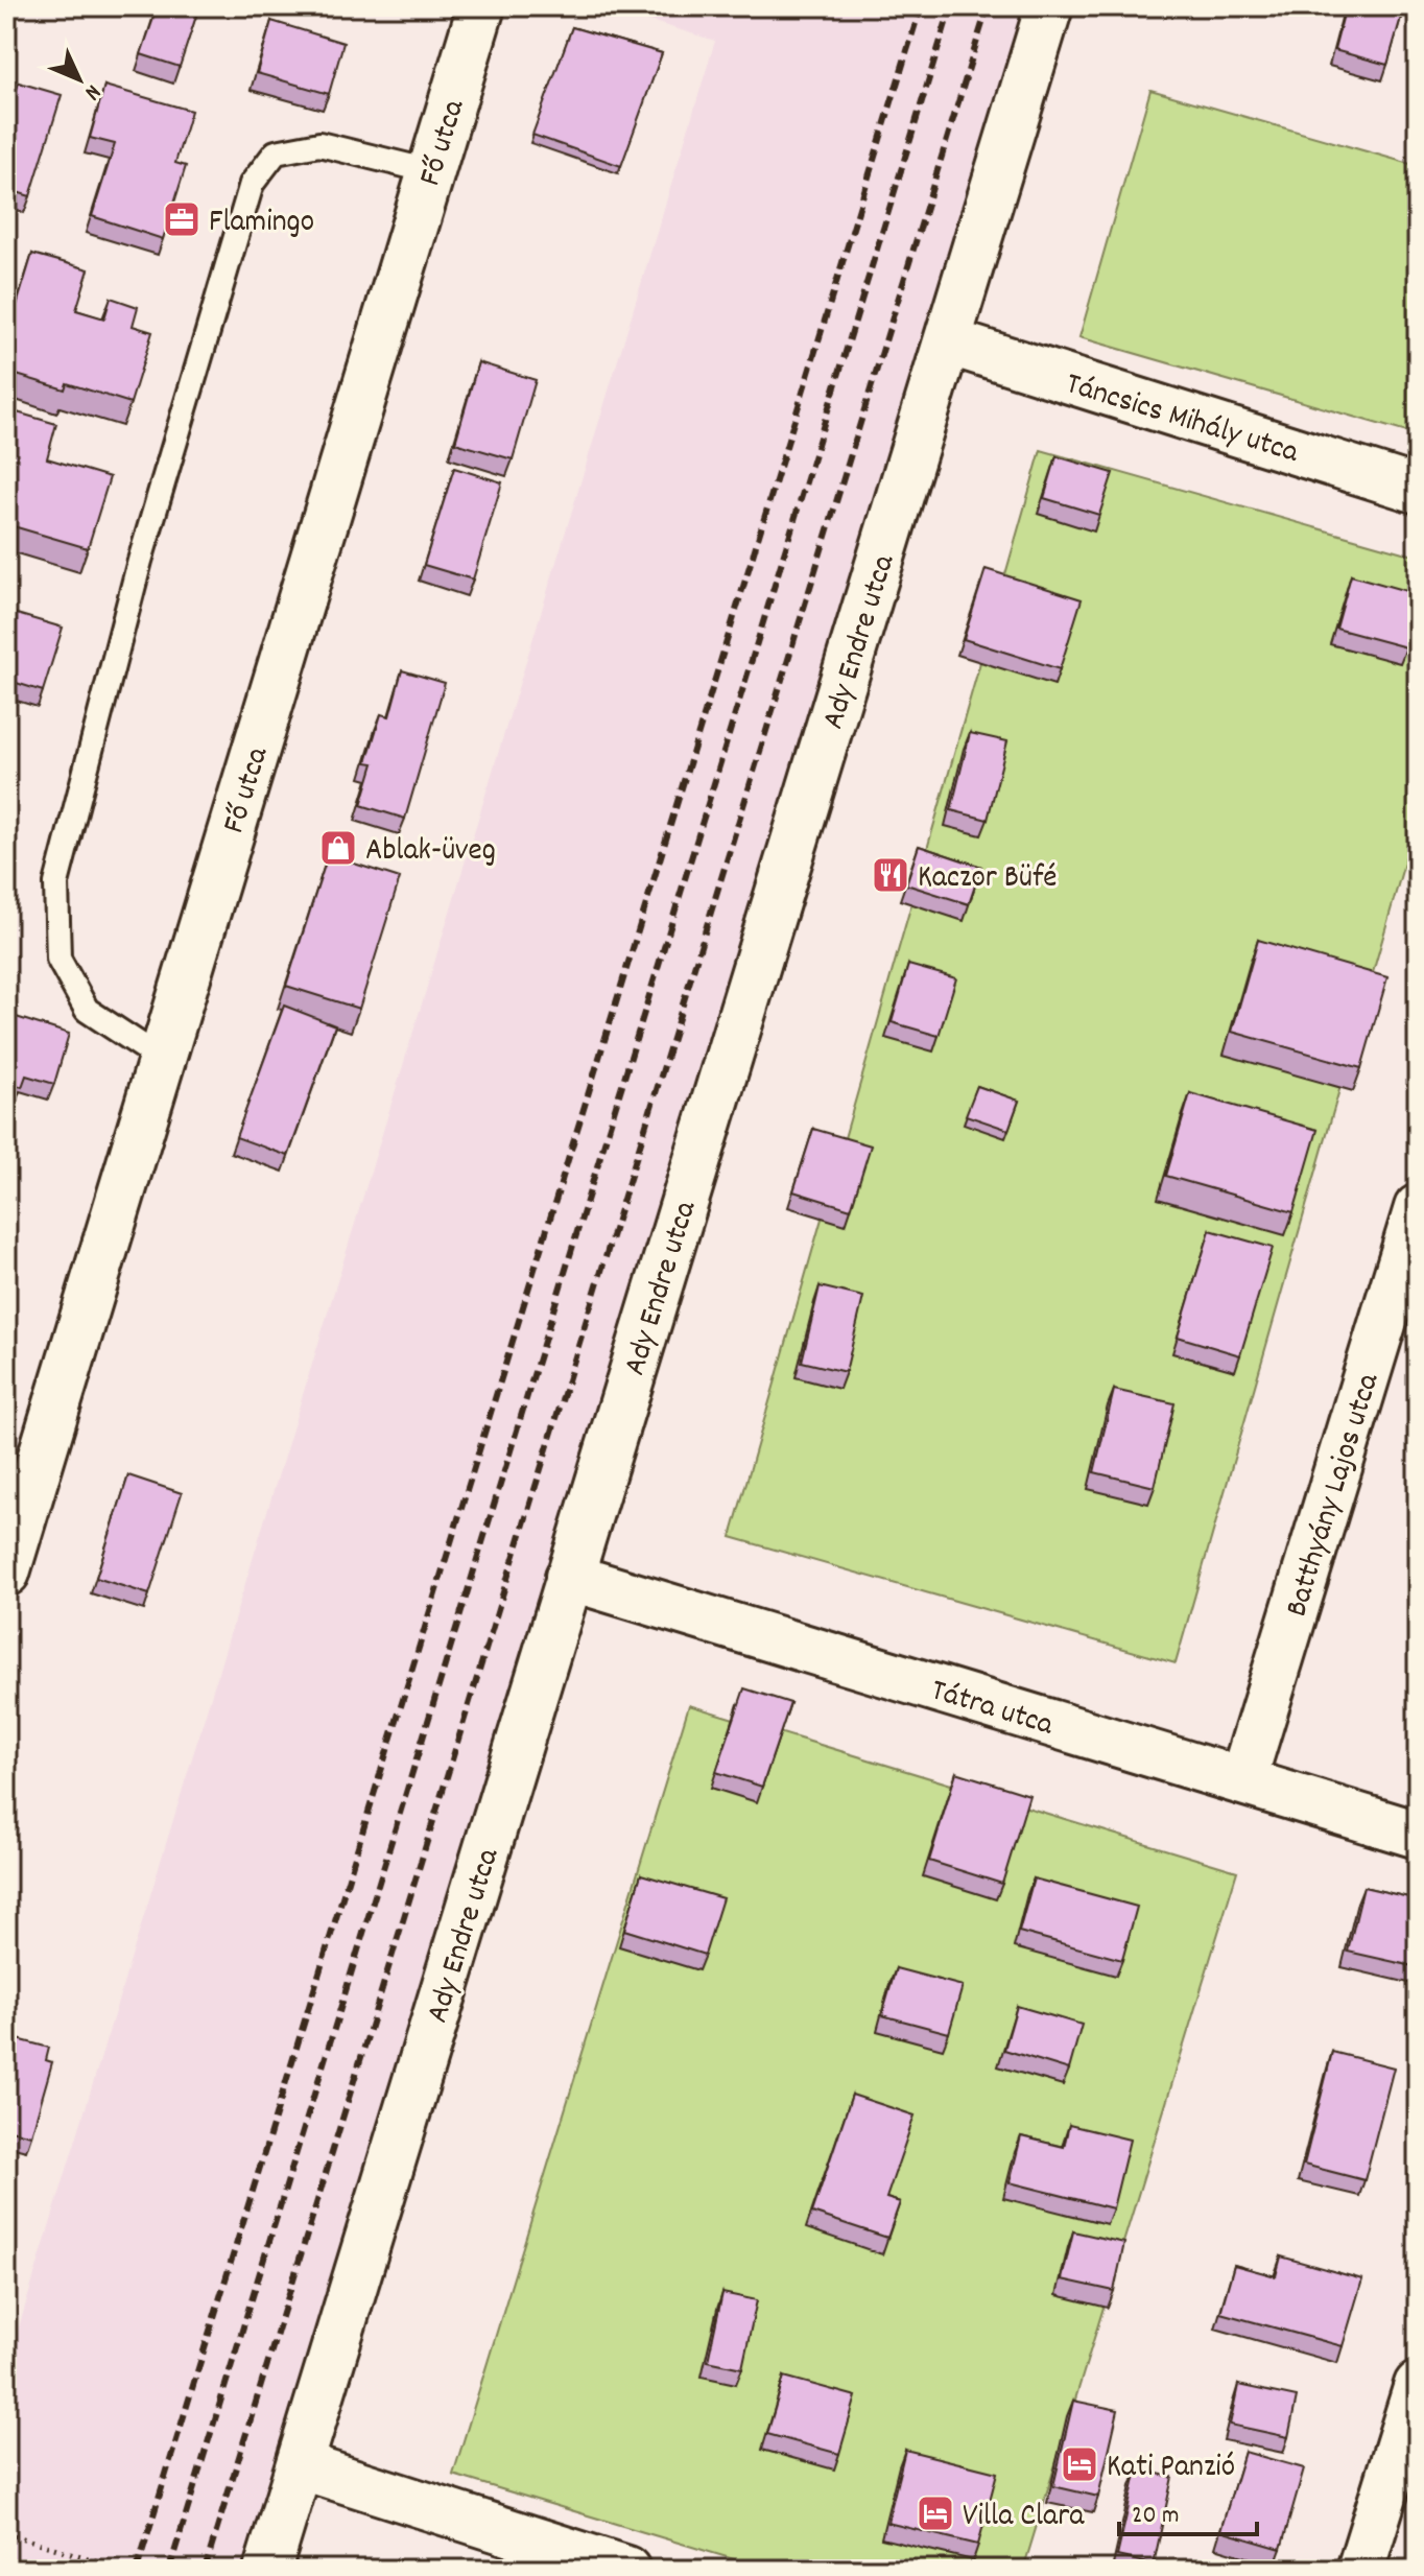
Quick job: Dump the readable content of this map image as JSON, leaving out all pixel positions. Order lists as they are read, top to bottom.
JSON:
{
  "streets": {
    "street": [
      "Fő utca",
      "Táncsics Mihály utca",
      "Ady Endre utca",
      "Batthyány Lajos utca",
      "Tátra utca"
    ]
  },
  "crossings": [
    ["Táncsics Mihály utca", "Ady Endre utca"],
    ["Ady Endre utca", "Tátra utca"],
    ["Batthyány Lajos utca", "Tátra utca"]
  ],
  "places": {
    "office": ["Flamingo"],
    "shop": ["Ablak-üveg"],
    "restaurant": ["Kaczor Büfé"],
    "hotel": ["Kati Panzió", "Villa Clara"]
  },
  "scale_bar": "20 m",
  "north": "bottom right"
}
